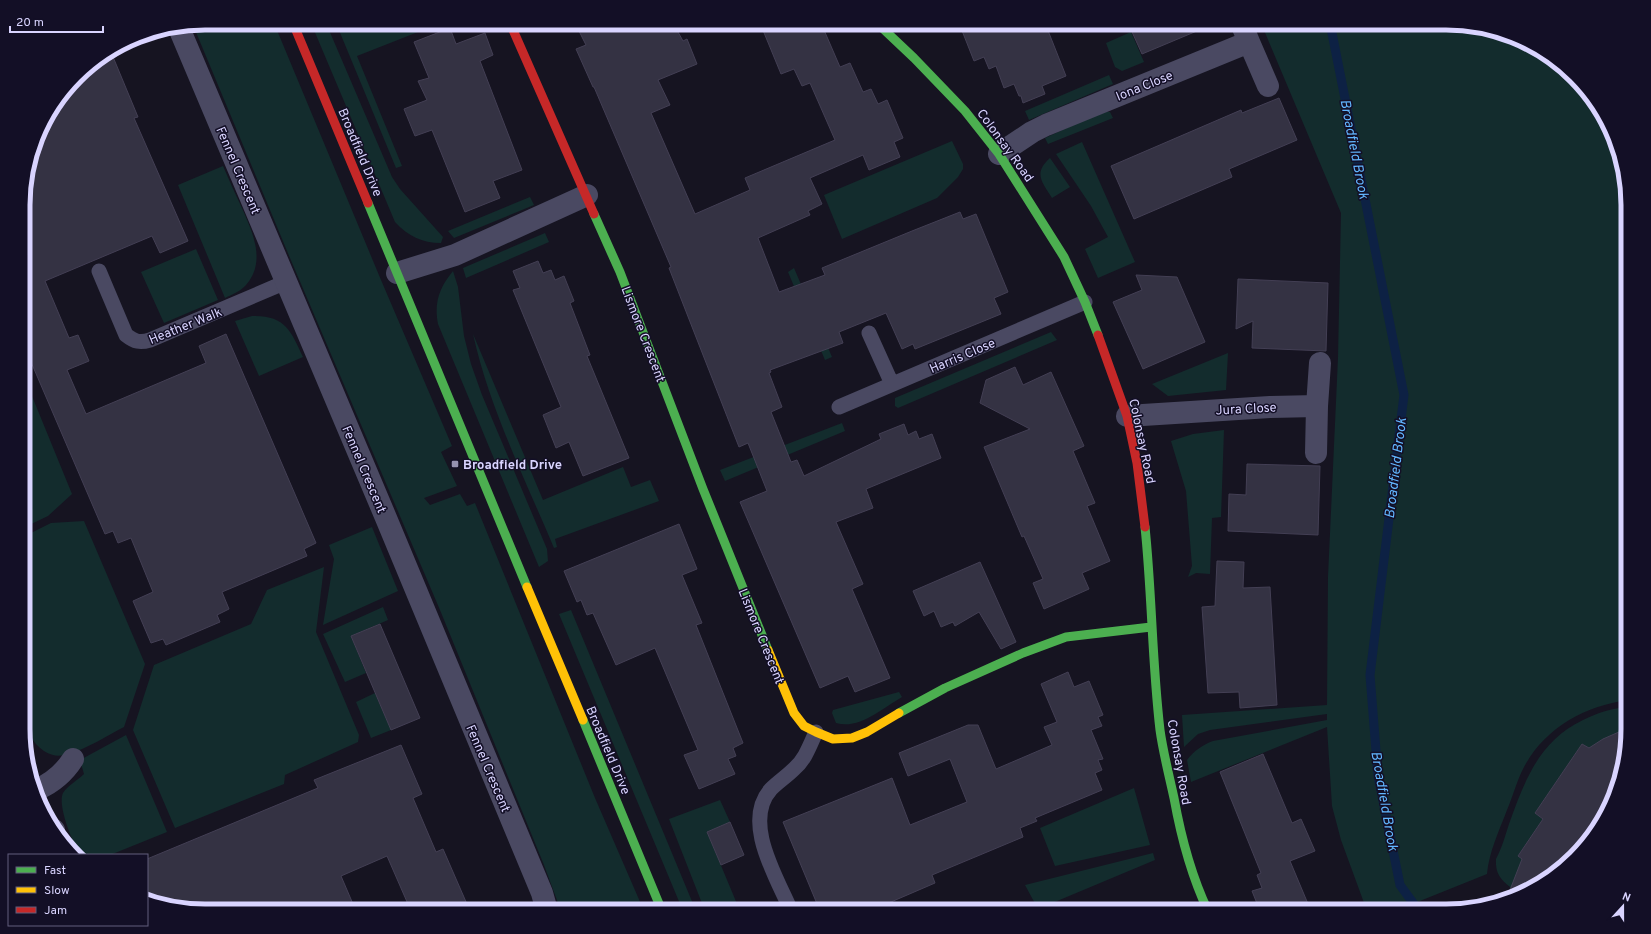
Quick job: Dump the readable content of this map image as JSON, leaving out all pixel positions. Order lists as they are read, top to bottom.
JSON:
{
  "streets": {
    "street": [
      "Iona Close",
      "Colonsay Road",
      "Broadfield Drive",
      "Fennel Crescent",
      "Lismore Crescent",
      "Jura Close"
    ],
    "lane": ["Heather Walk", "Harris Close"]
  },
  "crossings": [
    ["Iona Close", "Colonsay Road"],
    ["Colonsay Road", "Lismore Crescent"],
    ["Colonsay Road", "Harris Close"],
    ["Colonsay Road", "Jura Close"],
    ["Fennel Crescent", "Heather Walk"]
  ],
  "water": ["Broadfield Brook"],
  "places": {
    "transit": ["Broadfield Drive"]
  },
  "legend": ["Fast", "Slow", "Jam"],
  "scale_bar": "20 m",
  "north": "top"
}
